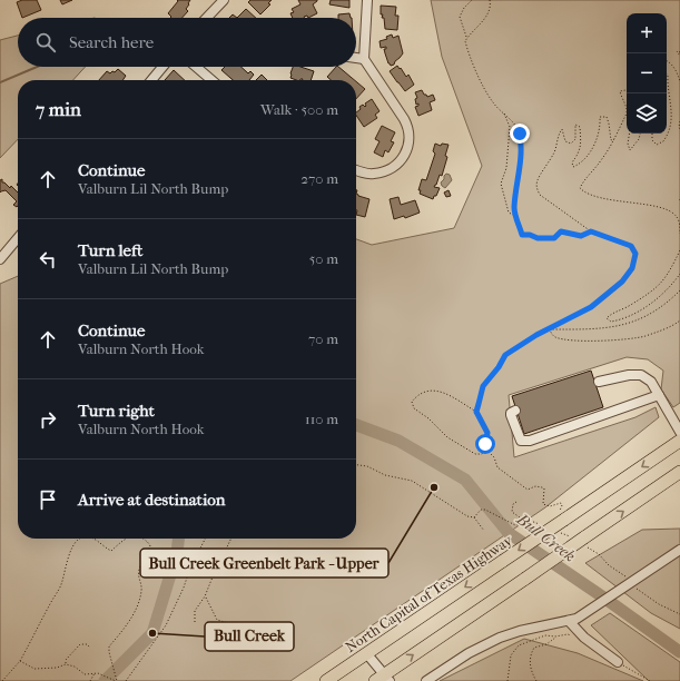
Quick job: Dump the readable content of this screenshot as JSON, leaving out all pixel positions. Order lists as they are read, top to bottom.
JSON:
{
  "streets": {
    "highway": ["North Capital of Texas Highway"]
  },
  "water": ["Bull Creek"],
  "places": ["Bull Creek Greenbelt Park - Upper", "Bull Creek"],
  "page": {
    "map_buttons": ["+", "−"],
    "search": "Search here",
    "heading": ["7 min", "Walk · 500 m"],
    "list": [
      ["Continue", "Valburn Lil North Bump", "270 m"],
      ["Turn left", "Valburn Lil North Bump", "50 m"],
      ["Continue", "Valburn North Hook", "70 m"],
      ["Turn right", "Valburn North Hook", "110 m"],
      "Arrive at destination"
    ]
  }
}
